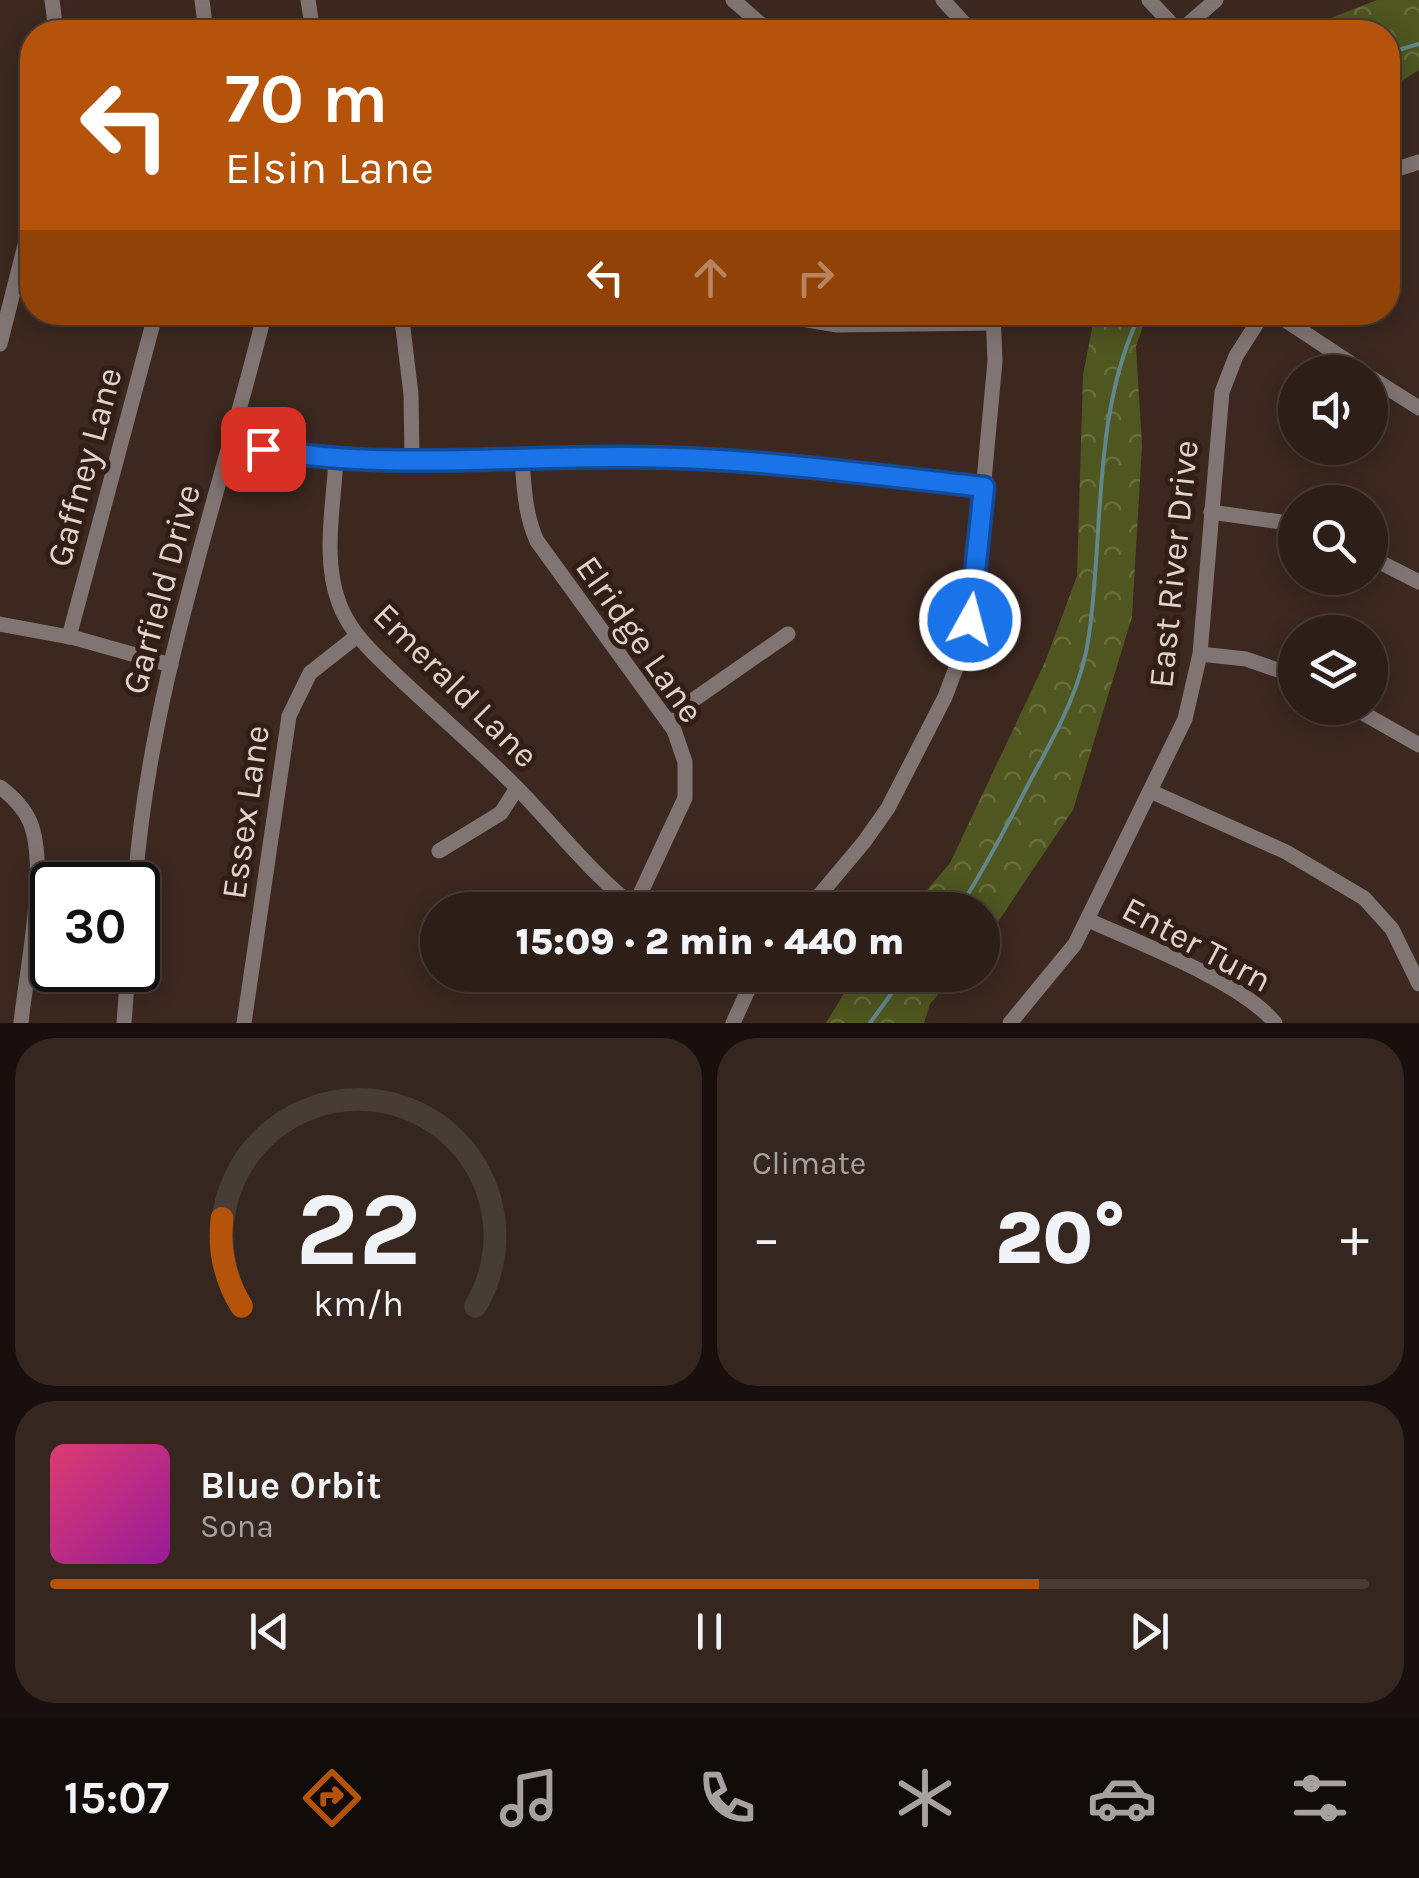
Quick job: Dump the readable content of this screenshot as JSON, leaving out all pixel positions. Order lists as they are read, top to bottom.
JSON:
{
  "streets": {
    "street": [
      "Gaffney Lane",
      "East River Drive",
      "Garfield Drive",
      "Elridge Lane",
      "Emerald Lane",
      "Essex Lane",
      "Enter Turn"
    ]
  },
  "crossings": [
    ["East River Drive", "Enter Turn"],
    ["Emerald Lane", "Essex Lane"]
  ],
  "page": {
    "turn": ["70 m", "Elsin Lane"],
    "limit": "30",
    "trip": "15:09 · 2 min · 440 m",
    "tile": "Climate",
    "heat": ["−", "20°", "+"],
    "song": ["Blue Orbit", "Sona"],
    "tabs": "15:07",
    "gauge": ["22", "km/h"]
  }
}
